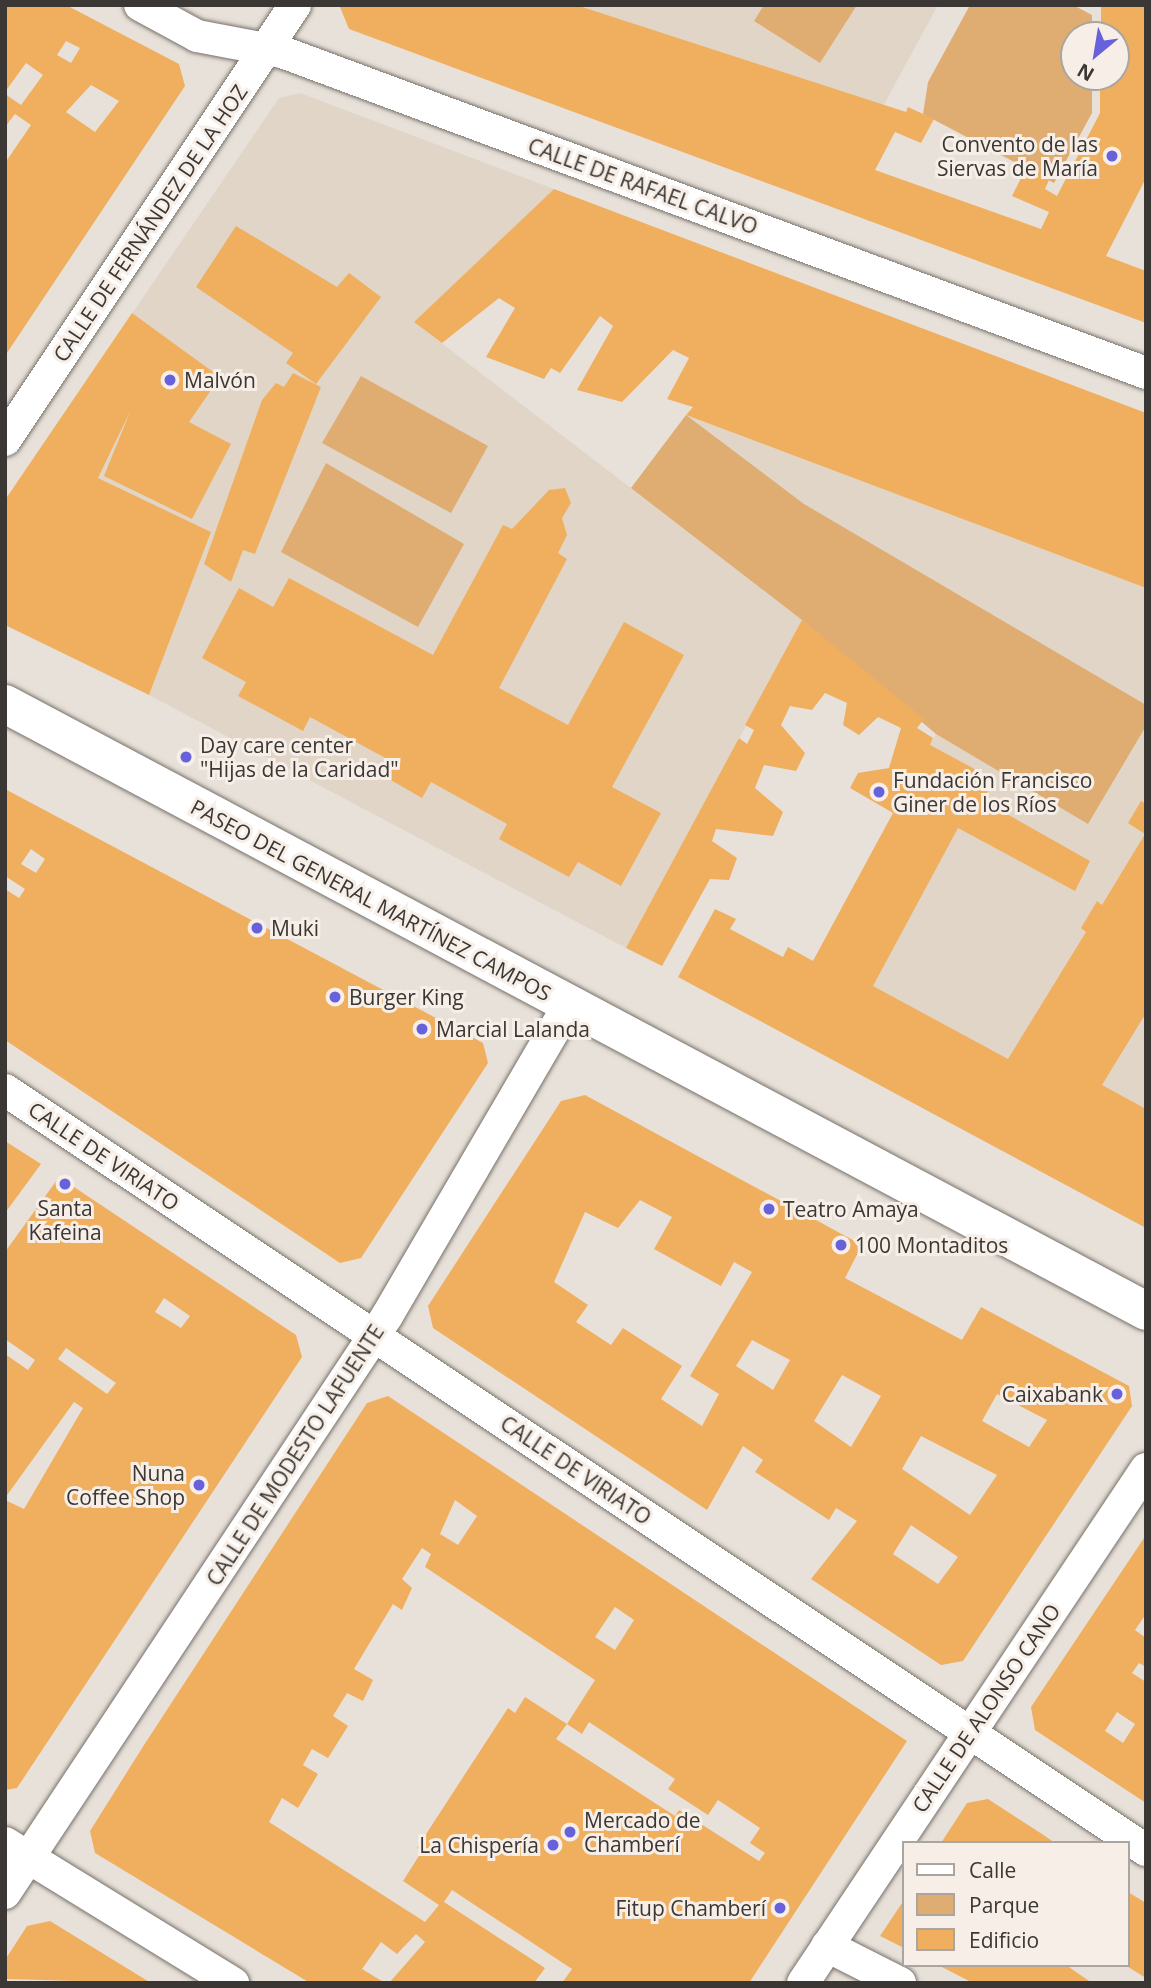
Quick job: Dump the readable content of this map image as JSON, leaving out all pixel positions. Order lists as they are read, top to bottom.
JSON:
{
  "streets": {
    "street": [
      "CALLE DE RAFAEL CALVO",
      "CALLE DE FERNÁNDEZ DE LA HOZ",
      "PASEO DEL GENERAL MARTÍNEZ CAMPOS",
      "CALLE DE VIRIATO",
      "CALLE DE MODESTO LAFUENTE",
      "CALLE DE ALONSO CANO"
    ]
  },
  "crossings": [
    ["CALLE DE RAFAEL CALVO", "CALLE DE FERNÁNDEZ DE LA HOZ"],
    ["PASEO DEL GENERAL MARTÍNEZ CAMPOS", "CALLE DE MODESTO LAFUENTE"],
    ["CALLE DE VIRIATO", "CALLE DE MODESTO LAFUENTE"],
    ["CALLE DE VIRIATO", "CALLE DE ALONSO CANO"]
  ],
  "places": [
    "Convento de las Siervas de María",
    "Malvón",
    "Day care center \"Hijas de la Caridad\"",
    "Fundación Francisco Giner de los Ríos",
    "Muki",
    "Burger King",
    "Marcial Lalanda",
    "Santa Kafeina",
    "Teatro Amaya",
    "100 Montaditos",
    "Caixabank",
    "Nuna Coffee Shop",
    "Mercado de Chamberí",
    "La Chispería",
    "Fitup Chamberí"
  ],
  "legend": ["Calle", "Parque", "Edificio"],
  "north": "bottom left"
}
